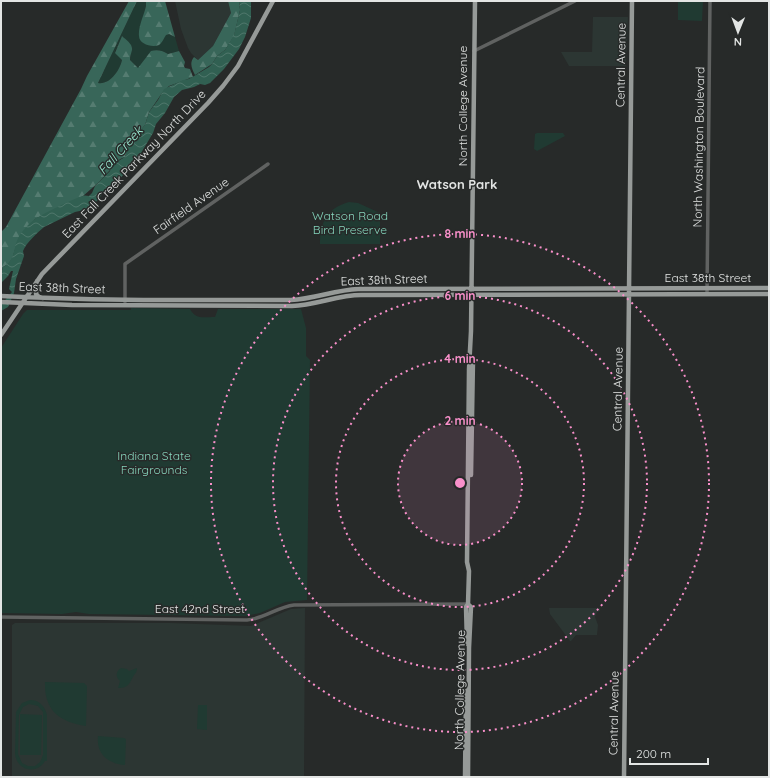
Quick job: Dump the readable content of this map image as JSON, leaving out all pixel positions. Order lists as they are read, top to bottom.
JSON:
{
  "streets": {
    "main road": [
      "Central Avenue",
      "North College Avenue",
      "East Fall Creek Parkway North Drive",
      "East 38th Street"
    ],
    "street": ["North Washington Boulevard", "Fairfield Avenue", "East 42nd Street"]
  },
  "crossings": [
    ["Central Avenue", "East 38th Street"],
    ["North College Avenue", "East 38th Street"],
    ["North College Avenue", "East 42nd Street"],
    ["North Washington Boulevard", "East 38th Street"],
    ["East Fall Creek Parkway North Drive", "East 38th Street"],
    ["Fairfield Avenue", "East 38th Street"]
  ],
  "districts": ["Watson Park"],
  "water": ["Fall Creek"],
  "parks": ["Watson Road Bird Preserve", "Indiana State Fairgrounds"],
  "scale_bar": "200 m",
  "north": "bottom",
  "rings": [
    "8 min",
    "6 min",
    "4 min",
    "2 min"
  ]
}
